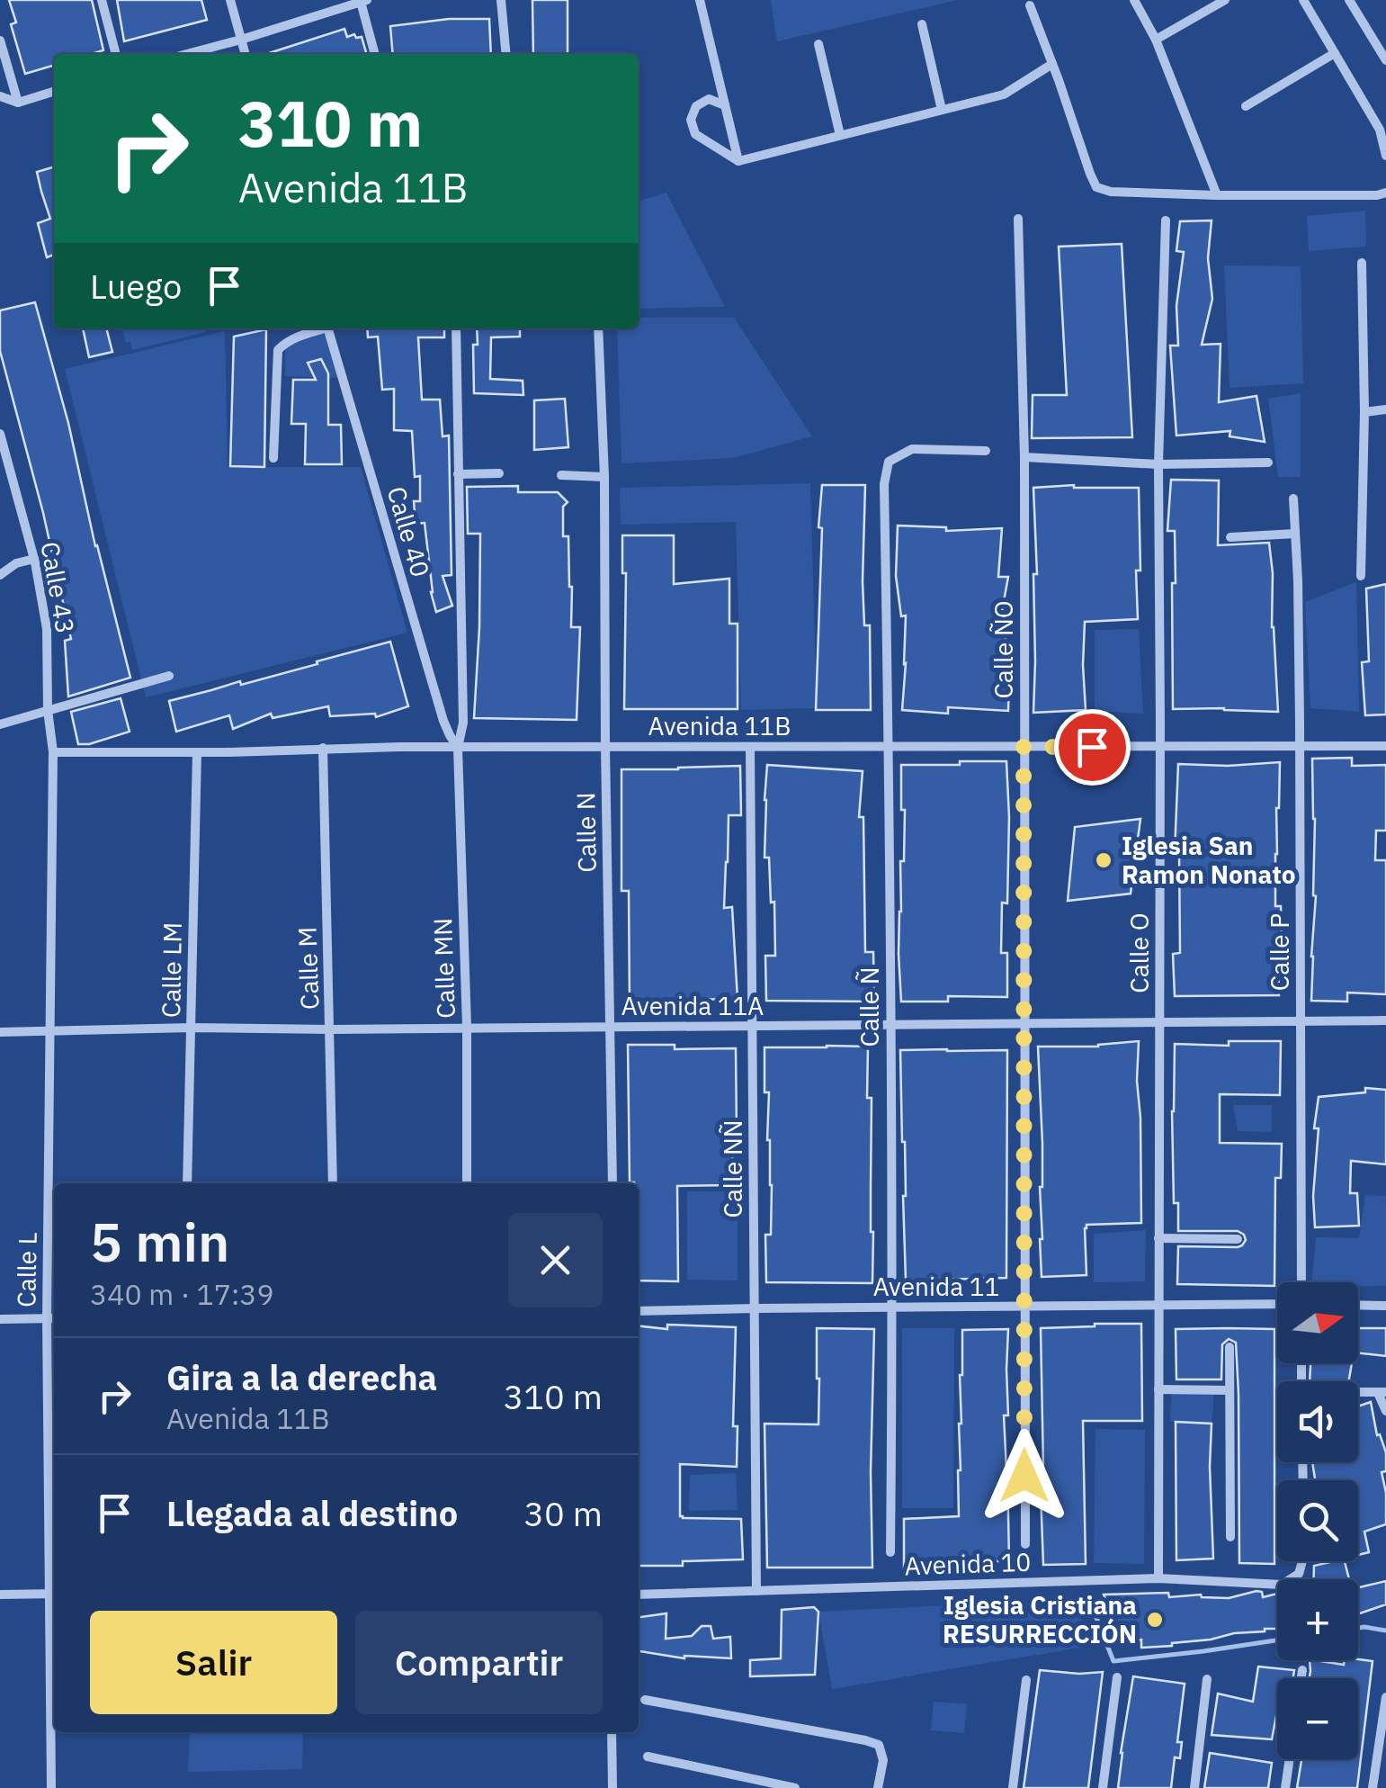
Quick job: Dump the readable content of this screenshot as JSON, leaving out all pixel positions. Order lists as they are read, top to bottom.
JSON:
{
  "streets": {
    "street": [
      "Calle 40",
      "Calle 43",
      "Calle ÑO",
      "Avenida 11B",
      "Calle N",
      "Calle P",
      "Calle O",
      "Calle M",
      "Calle MN",
      "Calle LM",
      "Avenida 11A",
      "Calle Ñ",
      "Calle NÑ",
      "Calle L",
      "Avenida 11",
      "Avenida 10"
    ]
  },
  "crossings": [
    ["Calle 40", "Avenida 11B"],
    ["Calle 40", "Calle MN"],
    ["Calle 43", "Avenida 11B"],
    ["Calle 43", "Calle L"],
    ["Calle ÑO", "Avenida 11B"],
    ["Calle ÑO", "Avenida 11A"],
    ["Calle ÑO", "Avenida 11"],
    ["Avenida 11B", "Calle N"],
    ["Avenida 11B", "Calle P"],
    ["Avenida 11B", "Calle O"],
    ["Avenida 11B", "Calle M"],
    ["Avenida 11B", "Calle MN"],
    ["Avenida 11B", "Calle LM"],
    ["Avenida 11B", "Calle Ñ"],
    ["Avenida 11B", "Calle NÑ"],
    ["Avenida 11B", "Calle L"],
    ["Calle N", "Avenida 11A"],
    ["Calle P", "Avenida 11A"],
    ["Calle O", "Avenida 11A"],
    ["Calle O", "Avenida 11"],
    ["Calle O", "Avenida 10"],
    ["Calle M", "Avenida 11A"],
    ["Calle MN", "Avenida 11A"],
    ["Calle LM", "Avenida 11A"],
    ["Avenida 11A", "Calle Ñ"],
    ["Avenida 11A", "Calle NÑ"],
    ["Avenida 11A", "Calle L"],
    ["Calle Ñ", "Avenida 11"],
    ["Calle NÑ", "Avenida 11"],
    ["Calle NÑ", "Avenida 10"]
  ],
  "places": ["Iglesia San Ramon Nonato", "Iglesia Cristiana RESURRECCIÓN"],
  "north": "right",
  "page": {
    "turn": ["310 m", "Avenida 11B"],
    "then": "Luego",
    "heading": ["5 min", "340 m · 17:39"],
    "map_buttons": ["+", "−"],
    "list": [
      {
        "name": "Gira a la derecha",
        "note": "Avenida 11B",
        "value": "310 m"
      },
      {
        "name": "Llegada al destino",
        "value": "30 m"
      }
    ],
    "buttons": ["Salir", "Compartir"]
  }
}
